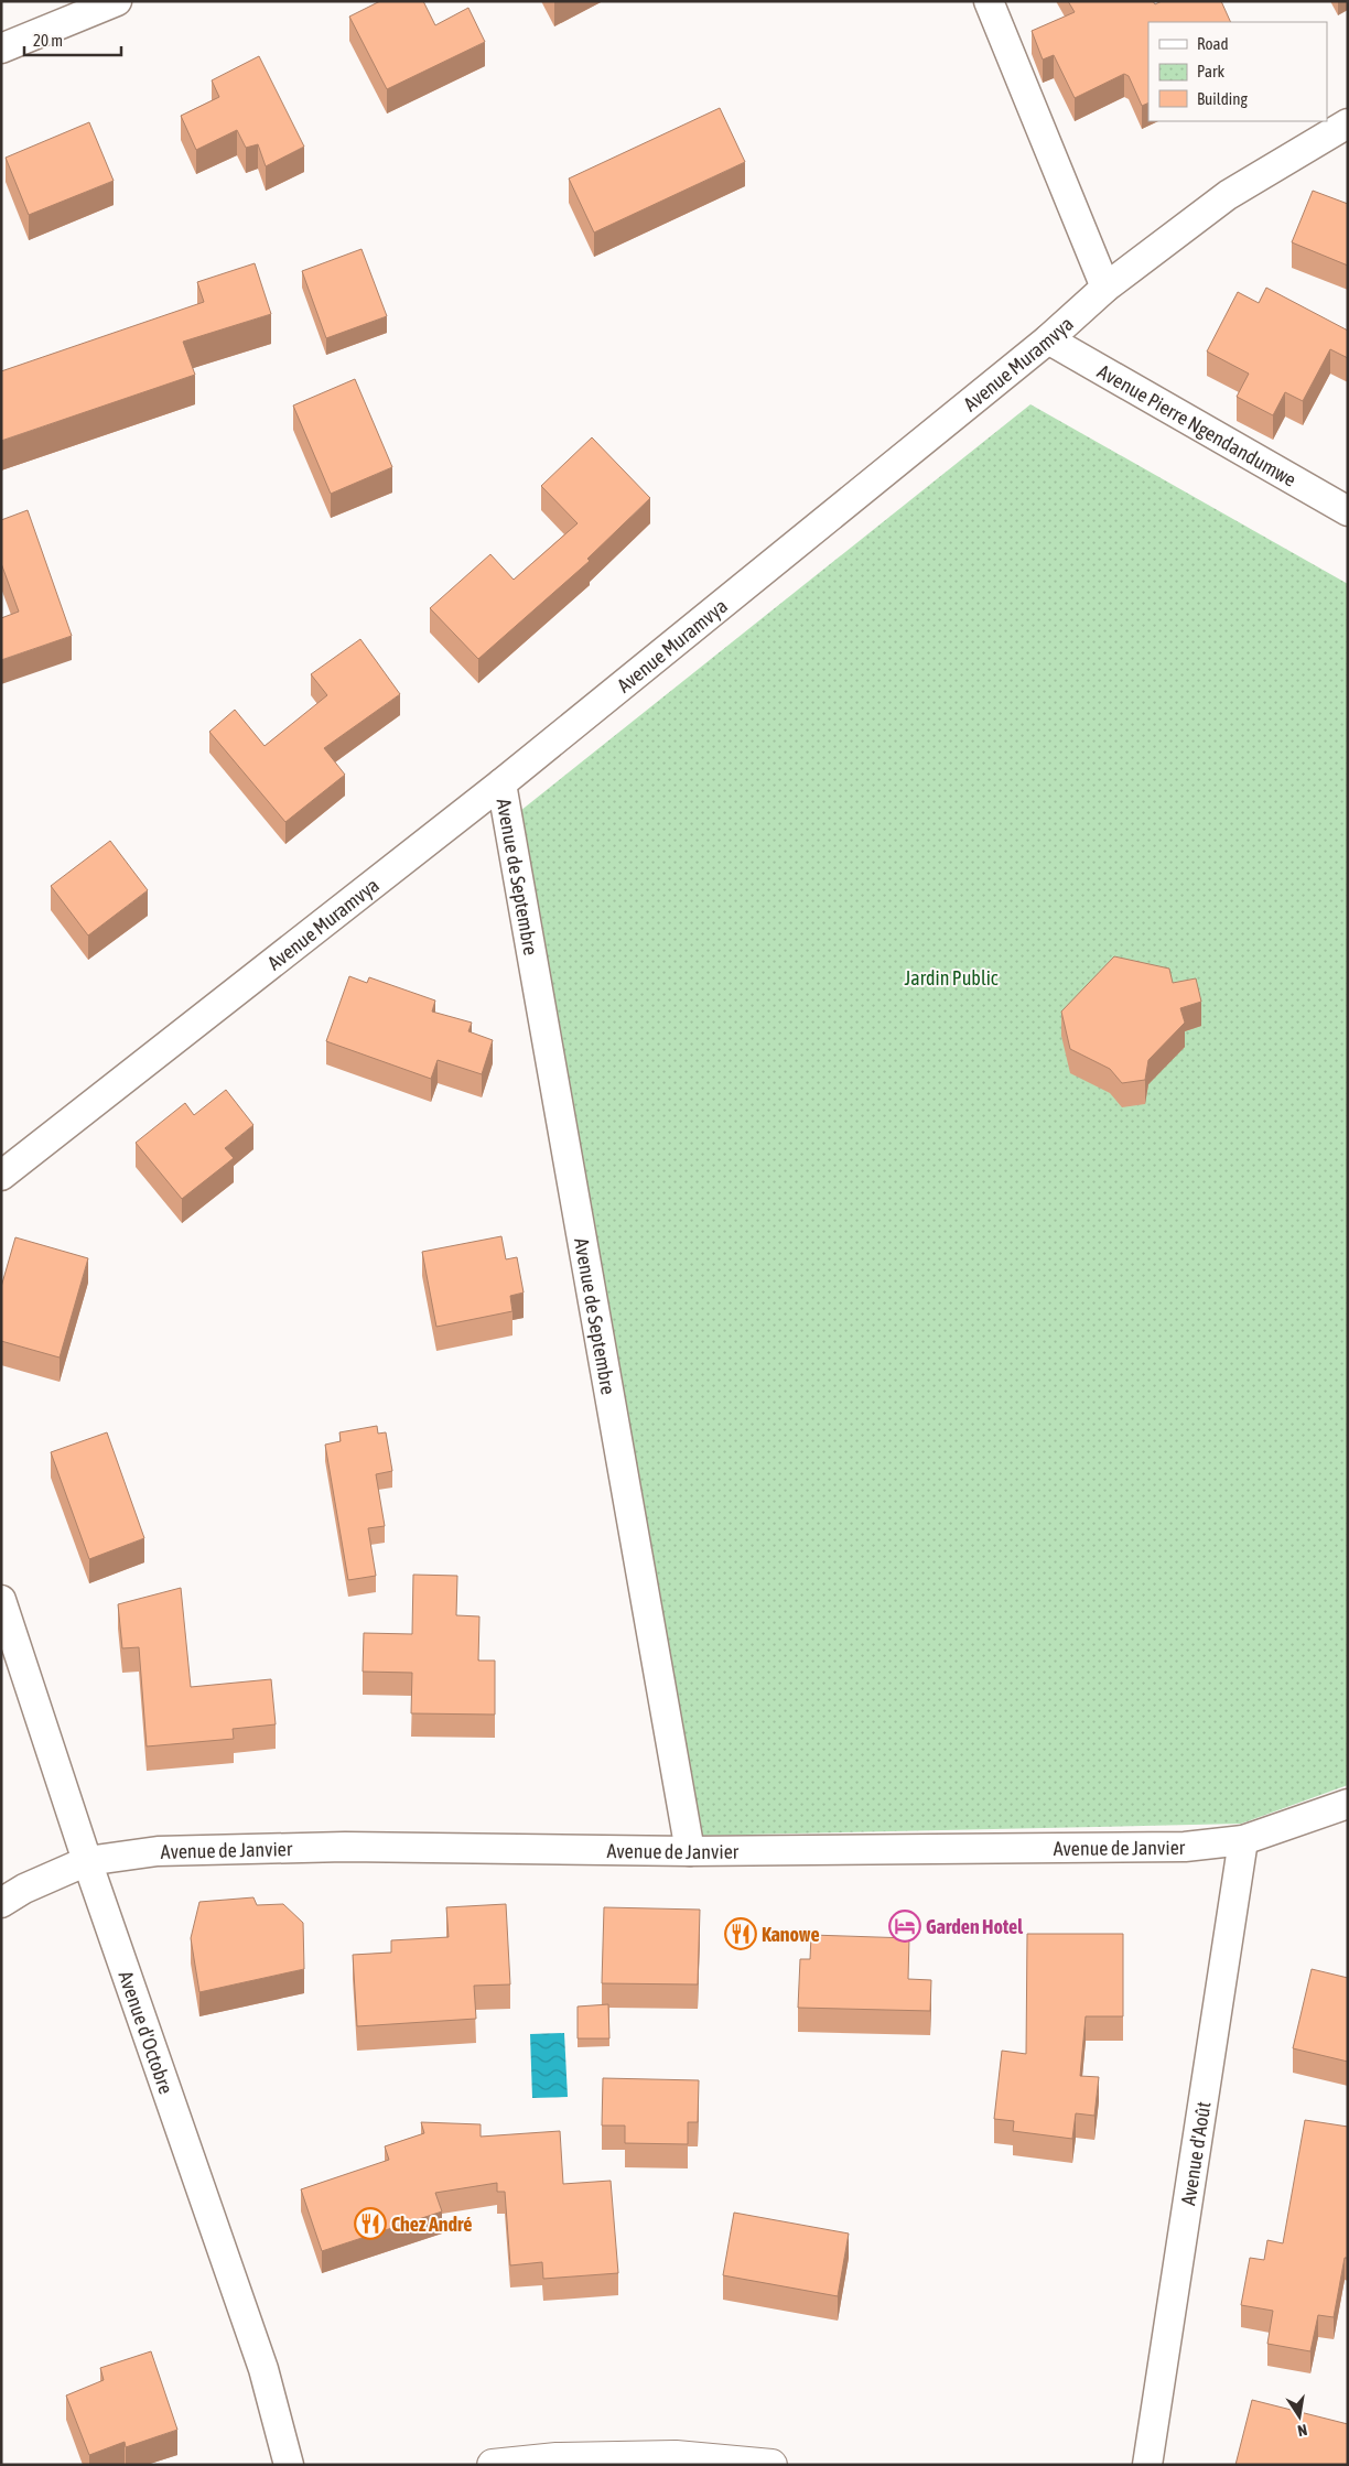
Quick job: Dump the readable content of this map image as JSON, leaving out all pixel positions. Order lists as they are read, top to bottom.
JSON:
{
  "streets": {
    "street": [
      "Avenue Muramvya",
      "Avenue Pierre Ngendandumwe",
      "Avenue de Septembre",
      "Avenue de Janvier",
      "Avenue d'Octobre",
      "Avenue d'Août"
    ]
  },
  "crossings": [
    ["Avenue Muramvya", "Avenue Pierre Ngendandumwe"],
    ["Avenue Muramvya", "Avenue de Septembre"],
    ["Avenue de Septembre", "Avenue de Janvier"],
    ["Avenue de Janvier", "Avenue d'Octobre"],
    ["Avenue de Janvier", "Avenue d'Août"]
  ],
  "parks": ["Jardin Public"],
  "places": {
    "hotel": ["Garden Hotel"],
    "restaurant": ["Kanowe", "Chez André"]
  },
  "legend": ["Road", "Park", "Building"],
  "scale_bar": "20 m",
  "north": "bottom"
}
